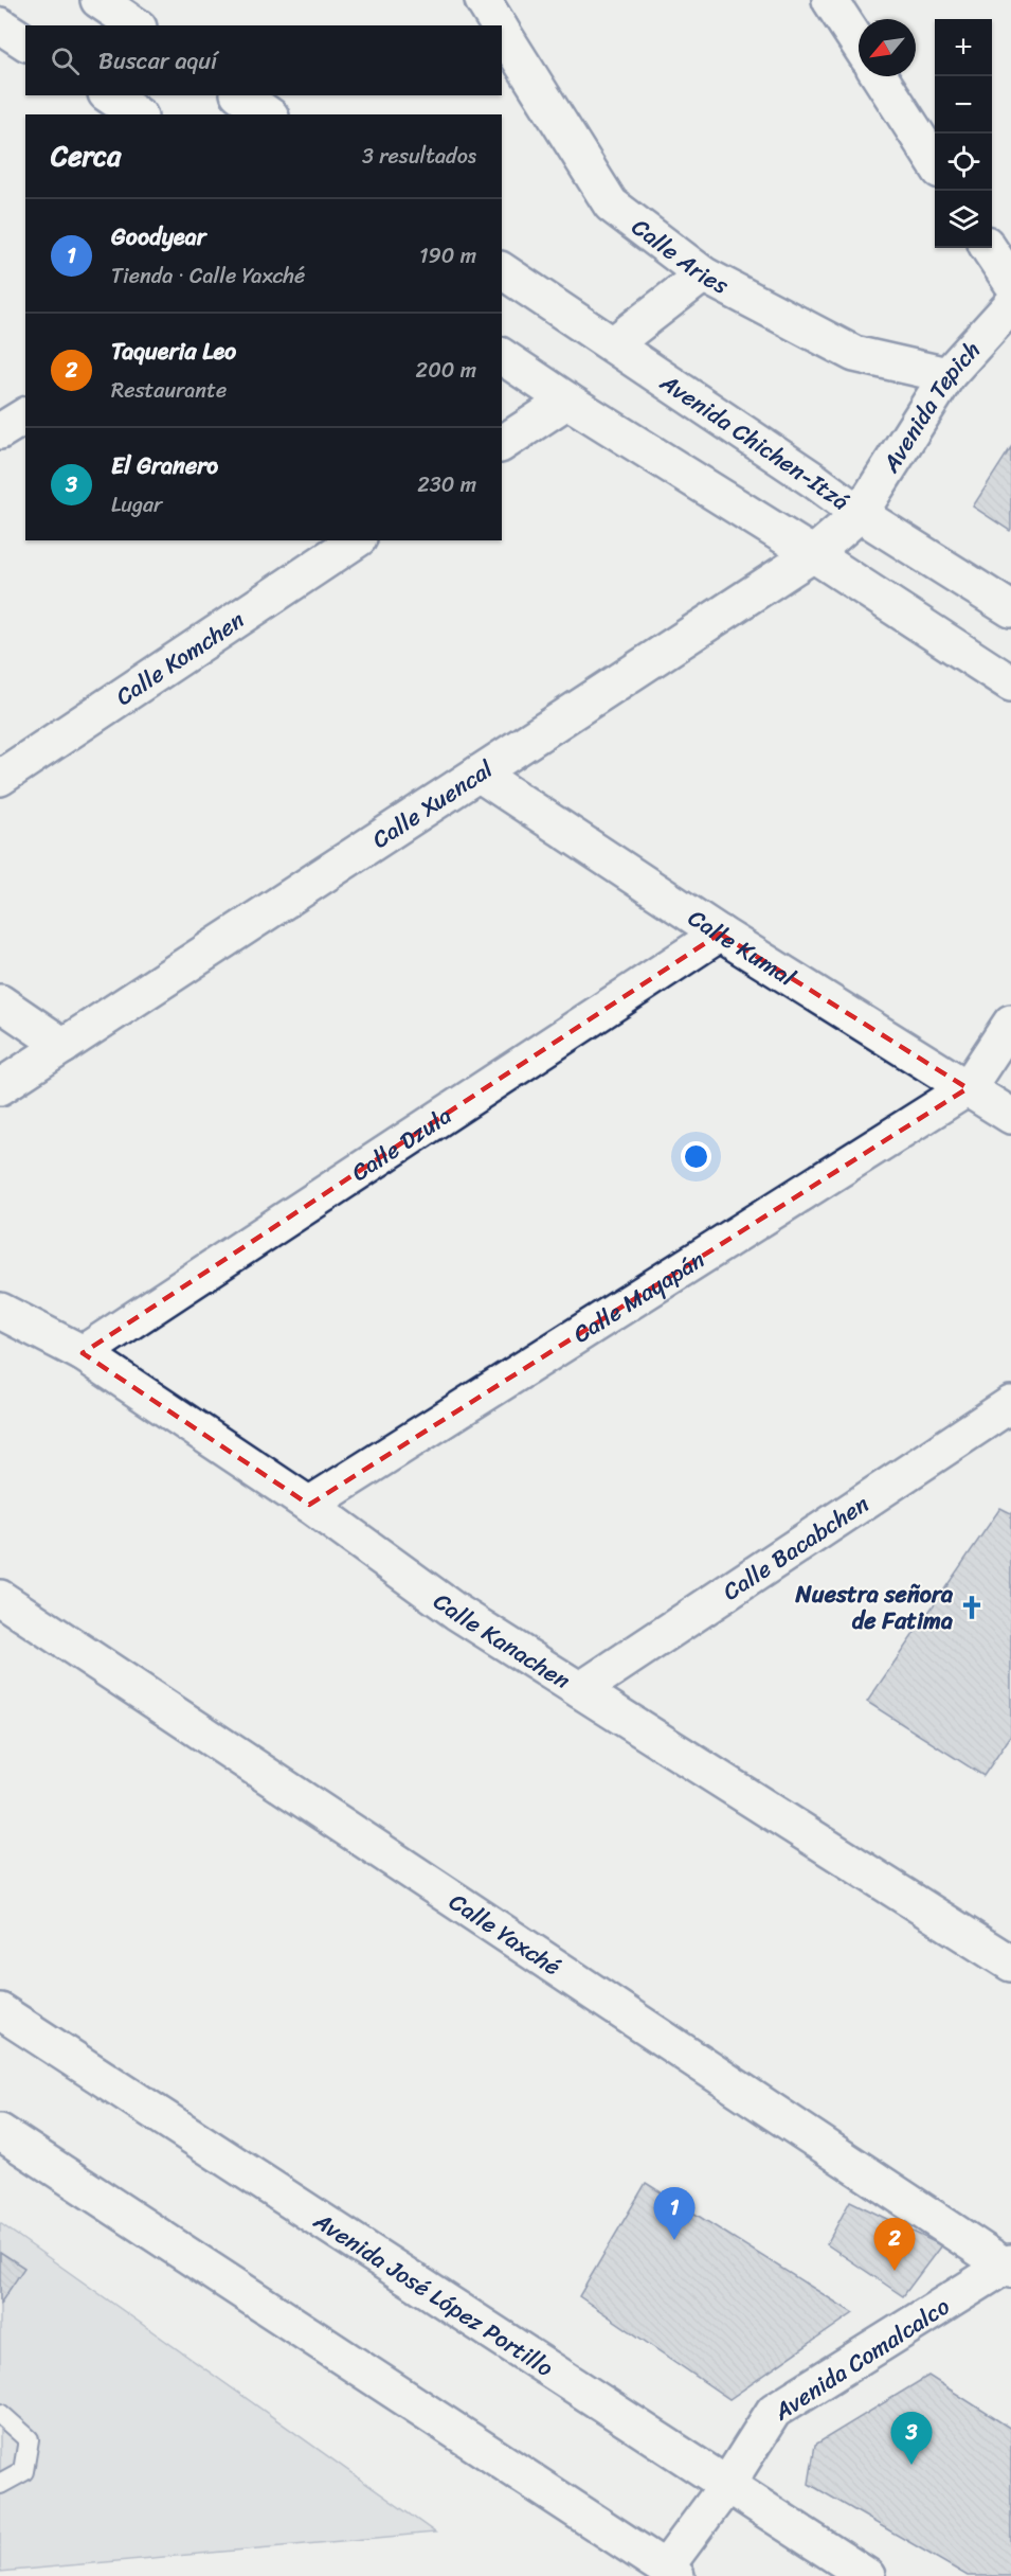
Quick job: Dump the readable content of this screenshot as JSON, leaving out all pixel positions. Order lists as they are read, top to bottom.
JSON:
{
  "streets": {
    "street": [
      "Calle Aries",
      "Avenida Tepich",
      "Avenida Chichen-Itzá",
      "Calle Komchen",
      "Calle Xuencal",
      "Calle Kumal",
      "Calle Dzula",
      "Calle Mayapán",
      "Calle Bacabchen",
      "Calle Kanachen",
      "Calle Yaxché",
      "Avenida José López Portillo",
      "Avenida Comalcalco"
    ]
  },
  "crossings": [
    ["Calle Aries", "Avenida Tepich"],
    ["Avenida Tepich", "Avenida Chichen-Itzá"],
    ["Avenida Tepich", "Calle Xuencal"],
    ["Avenida Chichen-Itzá", "Calle Xuencal"],
    ["Calle Xuencal", "Calle Kumal"],
    ["Calle Kumal", "Calle Dzula"],
    ["Calle Kumal", "Calle Mayapán"],
    ["Calle Dzula", "Calle Kanachen"],
    ["Calle Mayapán", "Calle Kanachen"],
    ["Calle Bacabchen", "Calle Kanachen"],
    ["Calle Yaxché", "Avenida Comalcalco"],
    ["Avenida José López Portillo", "Avenida Comalcalco"]
  ],
  "places": {
    "church": ["Nuestra señora de Fatima"]
  },
  "north": "bottom left",
  "page": {
    "map_buttons": ["+", "−"],
    "search": "Buscar aquí",
    "heading": ["Cerca", "3 resultados"],
    "list": [
      {
        "mark": "1",
        "name": "Goodyear",
        "note": "Tienda · Calle Yaxché",
        "value": "190 m"
      },
      {
        "mark": "2",
        "name": "Taqueria Leo",
        "note": "Restaurante",
        "value": "200 m"
      },
      {
        "mark": "3",
        "name": "El Granero",
        "note": "Lugar",
        "value": "230 m"
      }
    ],
    "pins": ["1", "2", "3"]
  }
}
